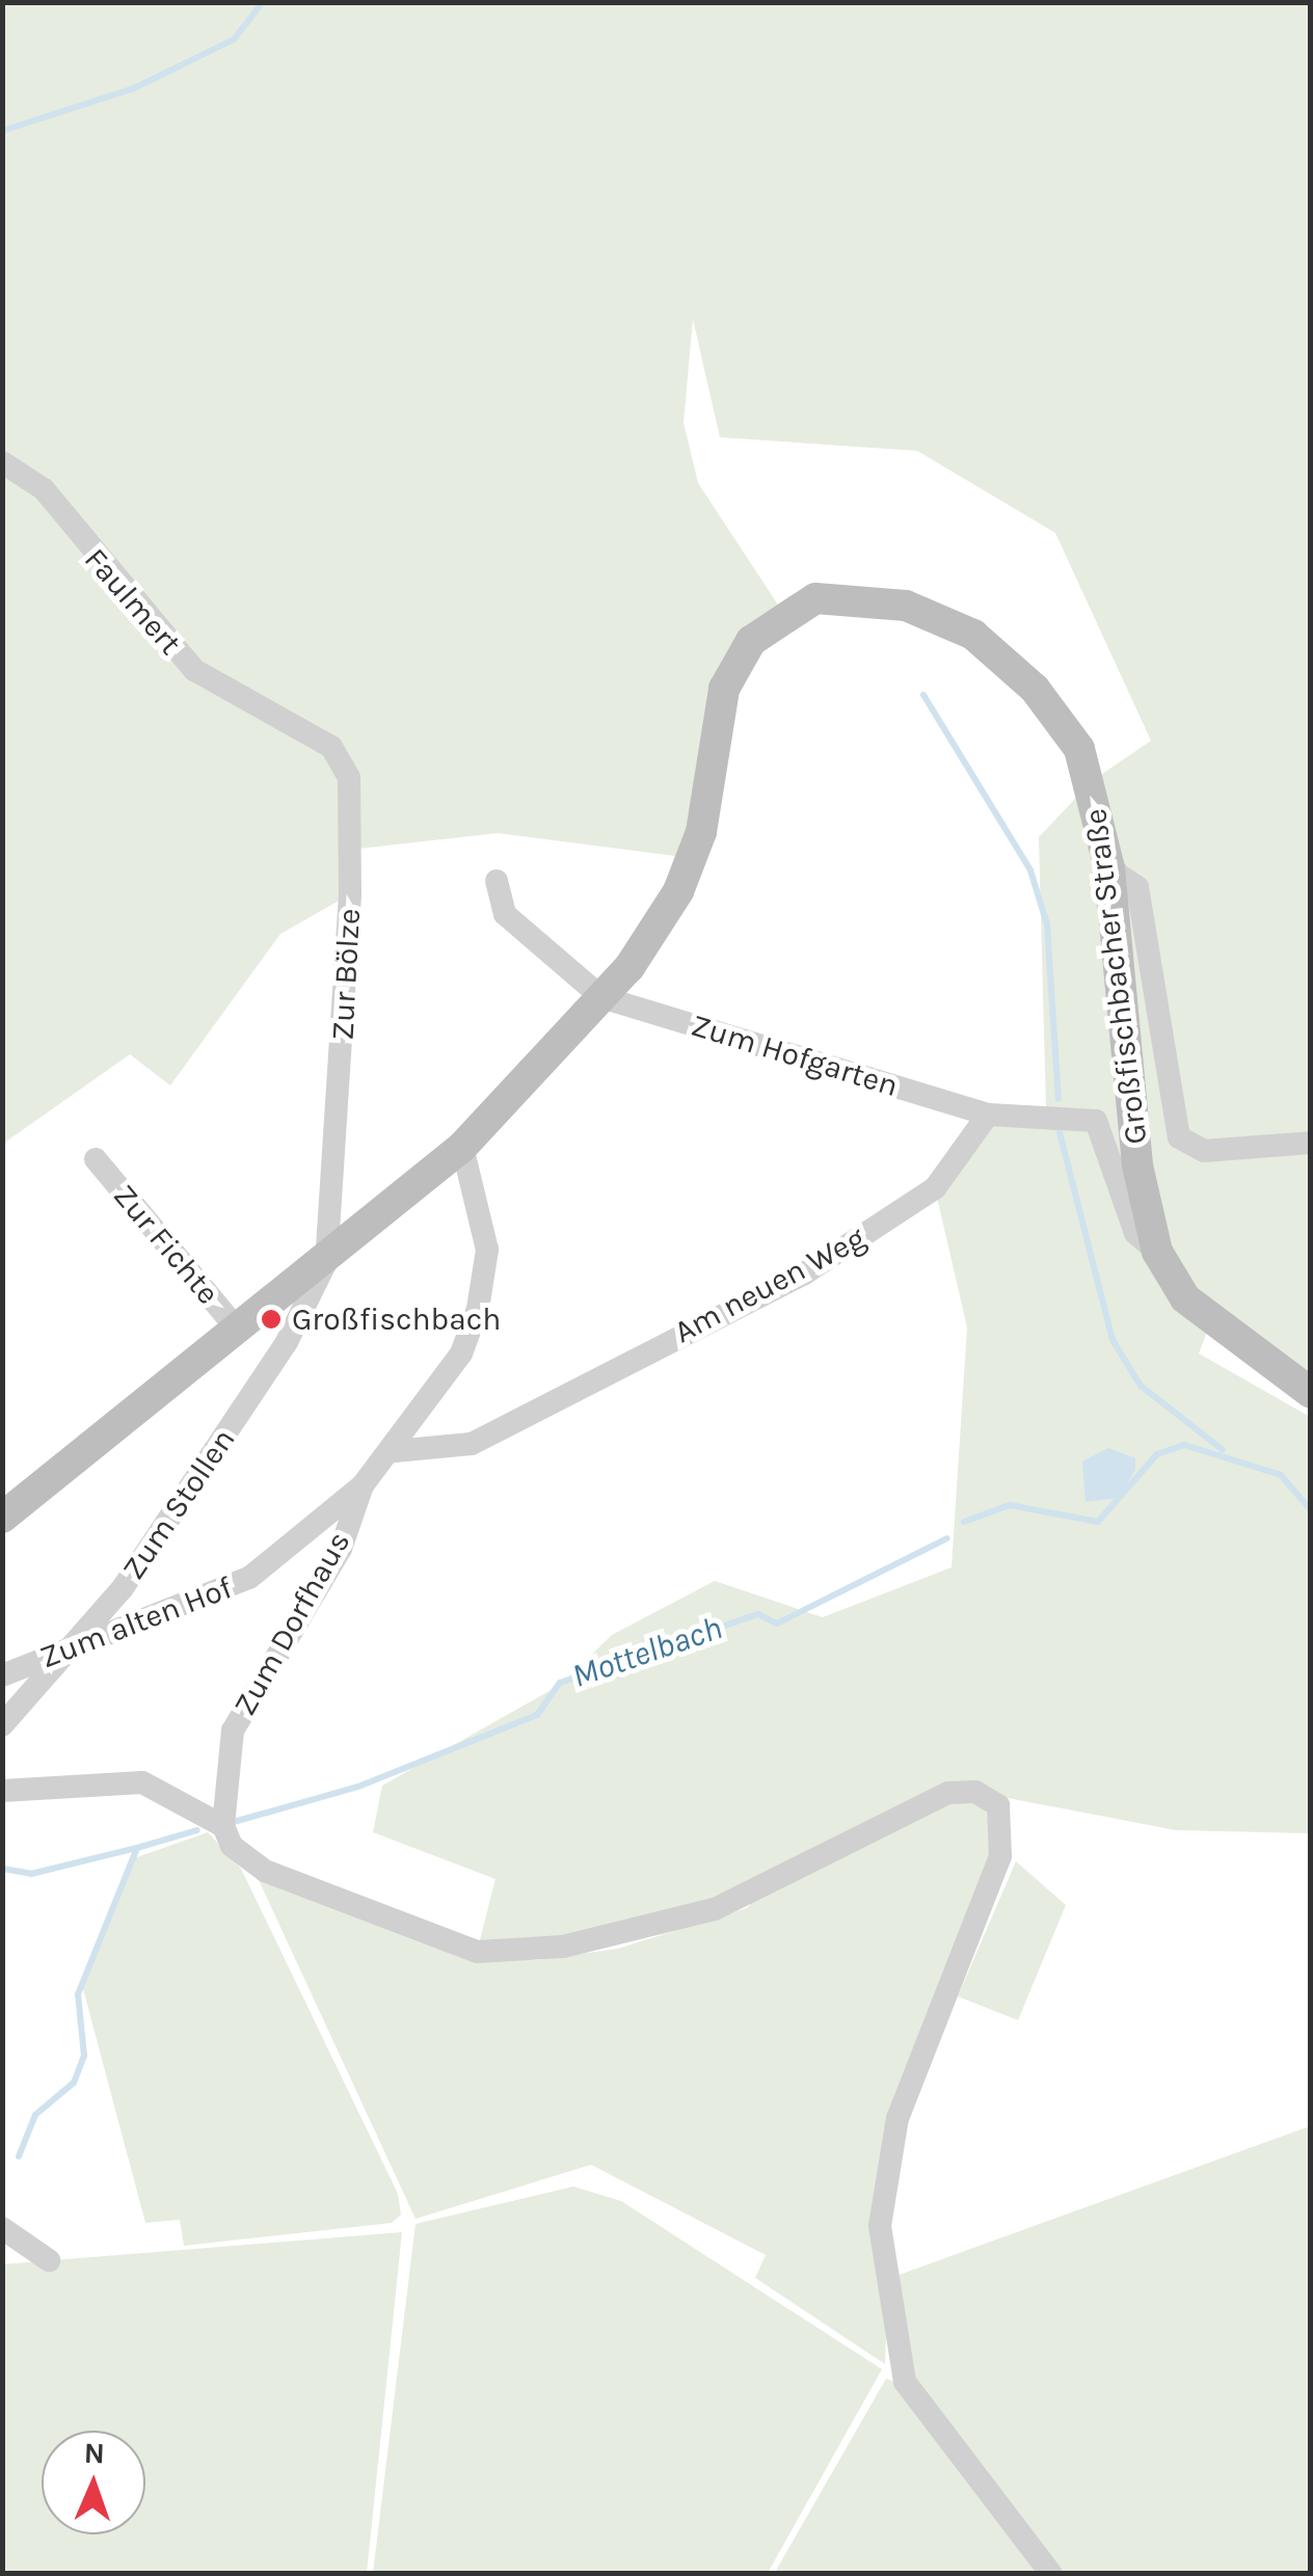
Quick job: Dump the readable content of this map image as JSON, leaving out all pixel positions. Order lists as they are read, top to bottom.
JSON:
{
  "streets": {
    "main road": ["Großfischbacher Straße"],
    "street": [
      "Faulmert",
      "Zur Bölze",
      "Zum Hofgarten",
      "Zur Fichte",
      "Am neuen Weg",
      "Zum Stollen",
      "Zum alten Hof",
      "Zum Dorfhaus"
    ]
  },
  "crossings": [
    ["Faulmert", "Zur Bölze"],
    ["Zur Bölze", "Großfischbacher Straße"],
    ["Zur Bölze", "Zum Stollen"],
    ["Großfischbacher Straße", "Zum Hofgarten"],
    ["Großfischbacher Straße", "Zur Fichte"],
    ["Großfischbacher Straße", "Zum Stollen"],
    ["Großfischbacher Straße", "Zum Dorfhaus"],
    ["Zum Hofgarten", "Am neuen Weg"],
    ["Am neuen Weg", "Zum Dorfhaus"],
    ["Zum Stollen", "Zum alten Hof"],
    ["Zum alten Hof", "Zum Dorfhaus"]
  ],
  "water": ["Mottelbach"],
  "places": ["Großfischbach"],
  "north": "top"
}
